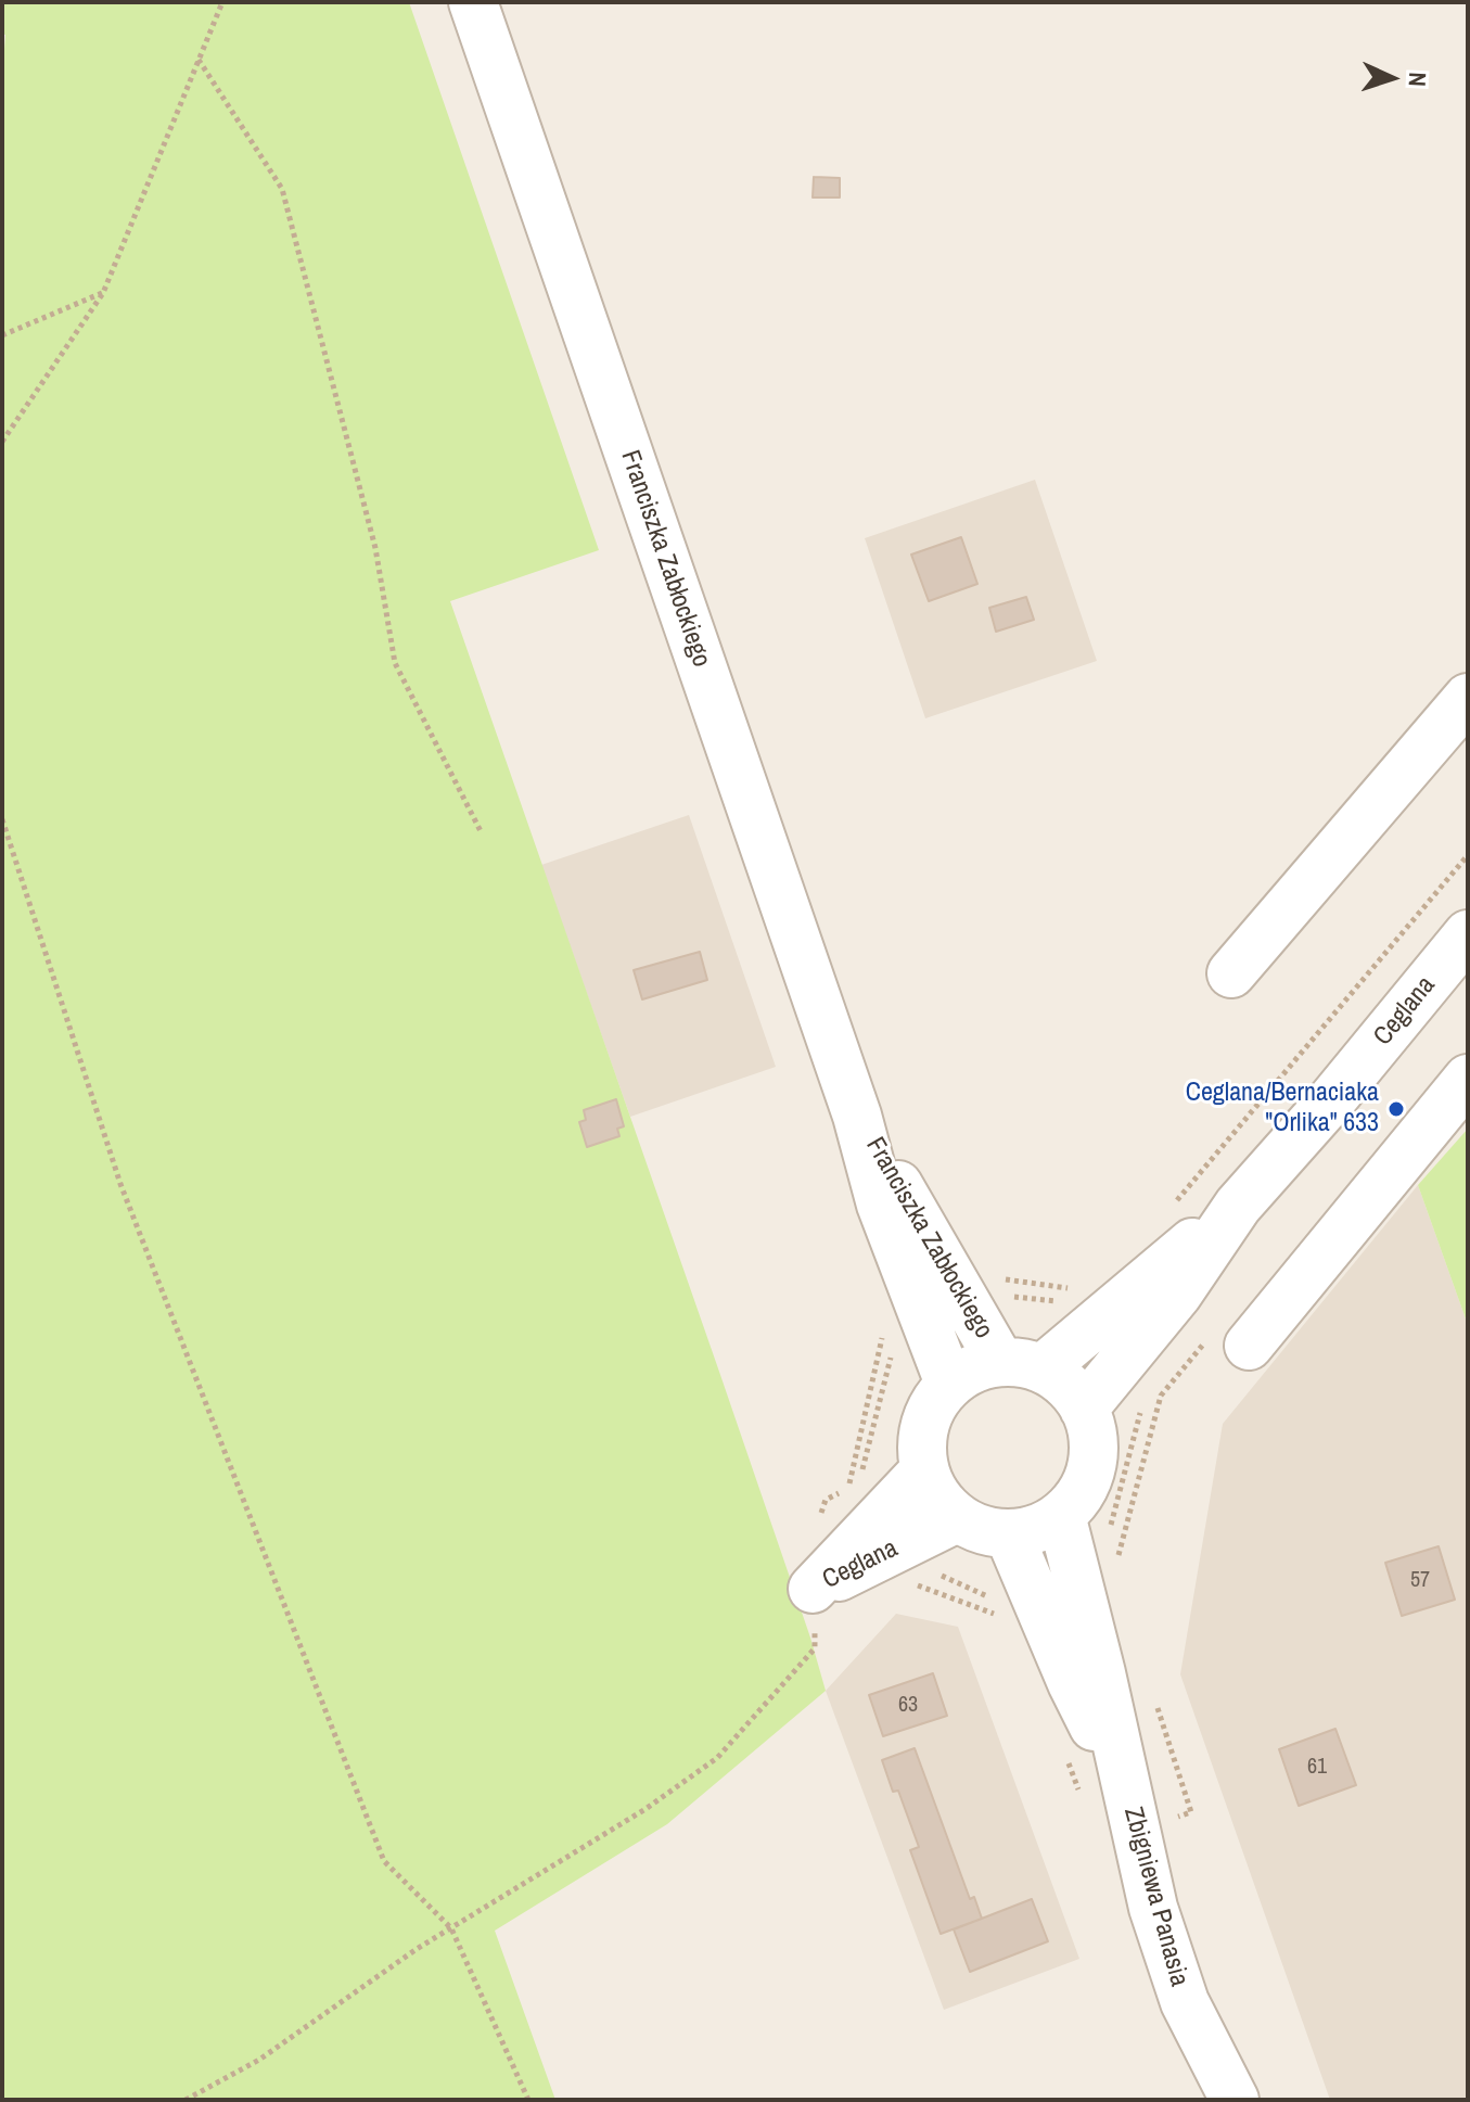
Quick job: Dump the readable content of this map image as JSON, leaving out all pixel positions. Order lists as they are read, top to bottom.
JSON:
{
  "streets": {
    "street": ["Franciszka Zabłockiego", "Ceglana", "Zbigniewa Panasia"]
  },
  "crossings": [
    ["Franciszka Zabłockiego", "Ceglana"],
    ["Franciszka Zabłockiego", "Zbigniewa Panasia"],
    ["Ceglana", "Zbigniewa Panasia"]
  ],
  "places": ["Ceglana/Bernaciaka \"Orlika\" 633"],
  "house_numbers": ["57", "63", "61"],
  "north": "right"
}
